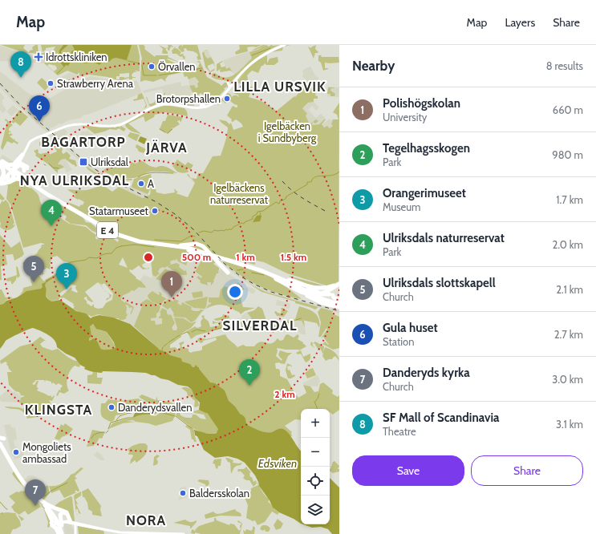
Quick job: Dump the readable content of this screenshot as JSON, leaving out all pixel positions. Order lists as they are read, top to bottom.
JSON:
{
  "streets": {
    "highway": ["E 4"]
  },
  "districts": [
    "LILLA URSVIK",
    "BAGARTORP",
    "JÄRVA",
    "NYA ULRIKSDAL",
    "SILVERDAL",
    "KLINGSTA",
    "NORA"
  ],
  "water": ["Edsviken"],
  "parks": ["Igelbäcken i Sundbyberg", "Igelbäckens naturreservat"],
  "places": {
    "health": ["Idrottskliniken"],
    "other": [
      "Örvallen",
      "Strawberry Arena",
      "Brotorpshallen",
      "A",
      "Statarmuseet",
      "Danderydsvallen",
      "Mongoliets ambassad",
      "Baldersskolan"
    ],
    "transit": ["Ulriksdal"]
  },
  "page": {
    "header": "Map",
    "nav": ["Map", "Layers", "Share"],
    "heading": ["Nearby", "8 results"],
    "pins": [
      "8",
      "6",
      "4",
      "5",
      "3",
      "1",
      "2",
      "7"
    ],
    "list": [
      {
        "mark": "1",
        "name": "Polishögskolan",
        "note": "University",
        "value": "660 m"
      },
      {
        "mark": "2",
        "name": "Tegelhagsskogen",
        "note": "Park",
        "value": "980 m"
      },
      {
        "mark": "3",
        "name": "Orangerimuseet",
        "note": "Museum",
        "value": "1.7 km"
      },
      {
        "mark": "4",
        "name": "Ulriksdals naturreservat",
        "note": "Park",
        "value": "2.0 km"
      },
      {
        "mark": "5",
        "name": "Ulriksdals slottskapell",
        "note": "Church",
        "value": "2.1 km"
      },
      {
        "mark": "6",
        "name": "Gula huset",
        "note": "Station",
        "value": "2.7 km"
      },
      {
        "mark": "7",
        "name": "Danderyds kyrka",
        "note": "Church",
        "value": "3.0 km"
      },
      {
        "mark": "8",
        "name": "SF Mall of Scandinavia",
        "note": "Theatre",
        "value": "3.1 km"
      }
    ],
    "map_buttons": ["+", "−"],
    "buttons": ["Save", "Share"]
  },
  "rings": [
    "500 m",
    "1 km",
    "1.5 km",
    "2 km"
  ]
}
